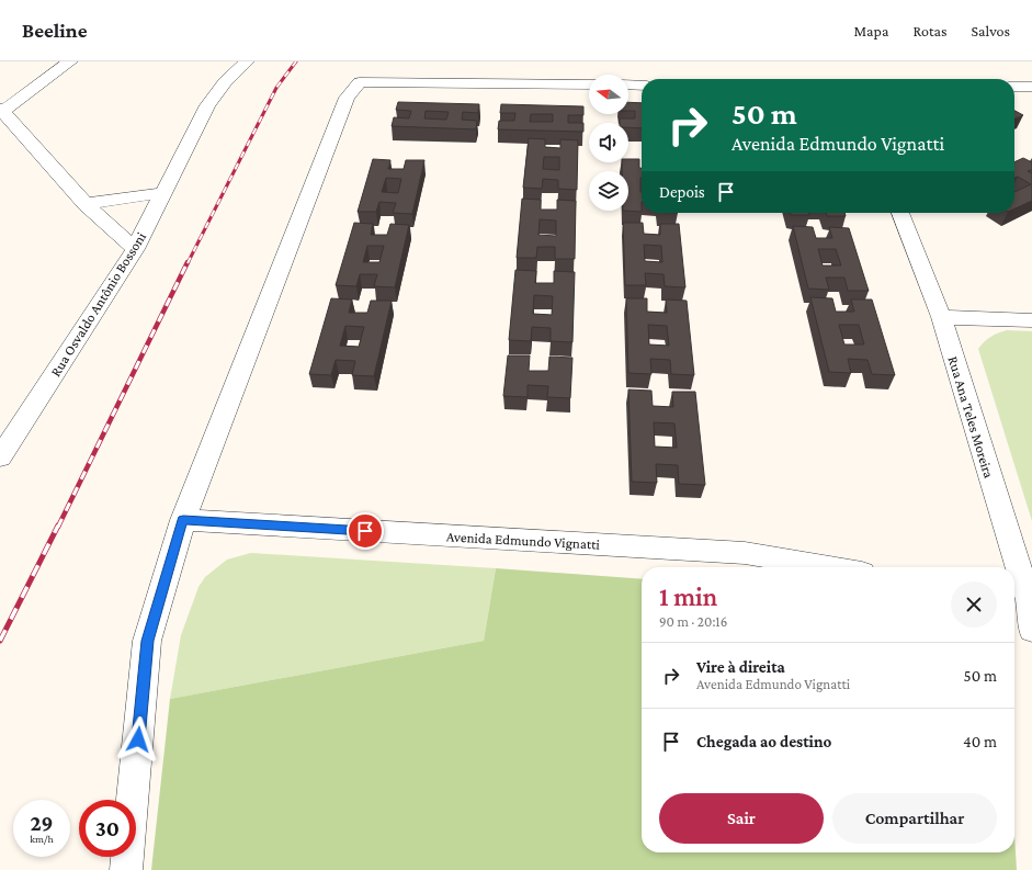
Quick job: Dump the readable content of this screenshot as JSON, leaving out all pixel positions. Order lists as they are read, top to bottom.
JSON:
{
  "streets": {
    "street": ["Rua Osvaldo Antônio Bossoni", "Rua Ana Teles Moreira", "Avenida Edmundo Vignatti"]
  },
  "north": "left",
  "page": {
    "header": "Beeline",
    "nav": ["Mapa", "Rotas", "Salvos"],
    "turn": ["50 m", "Avenida Edmundo Vignatti"],
    "then": "Depois",
    "heading": ["1 min", "90 m · 20:16"],
    "list": [
      {
        "name": "Vire à direita",
        "note": "Avenida Edmundo Vignatti",
        "value": "50 m"
      },
      {
        "name": "Chegada ao destino",
        "value": "40 m"
      }
    ],
    "buttons": ["Sair", "Compartilhar"],
    "speed": "29 km/h",
    "limit": "30"
  }
}
